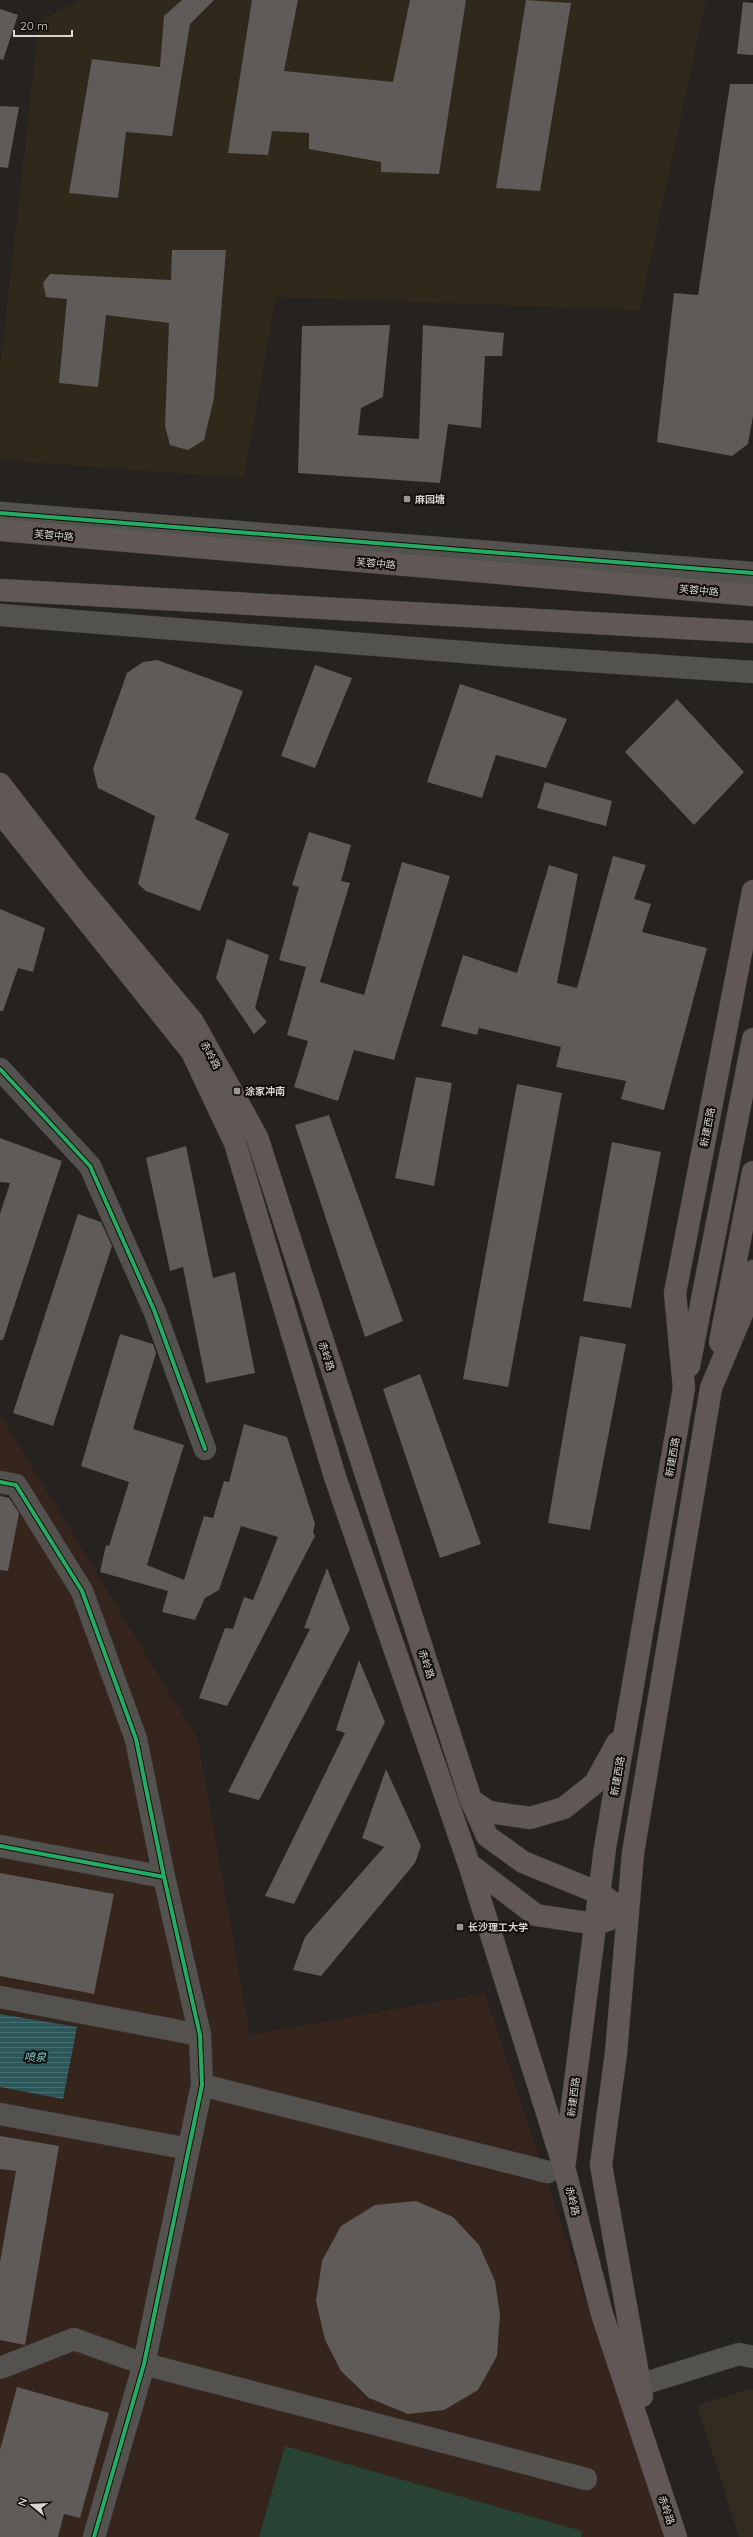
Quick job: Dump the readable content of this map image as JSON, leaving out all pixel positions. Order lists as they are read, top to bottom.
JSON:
{
  "streets": {
    "main road": ["芙蓉中路", "赤岭路", "新建西路"]
  },
  "crossings": [
    ["赤岭路", "新建西路"]
  ],
  "water": ["喷泉"],
  "places": {
    "transit": ["麻园塘", "涂家冲南", "长沙理工大学"]
  },
  "scale_bar": "20 m",
  "north": "left"
}
